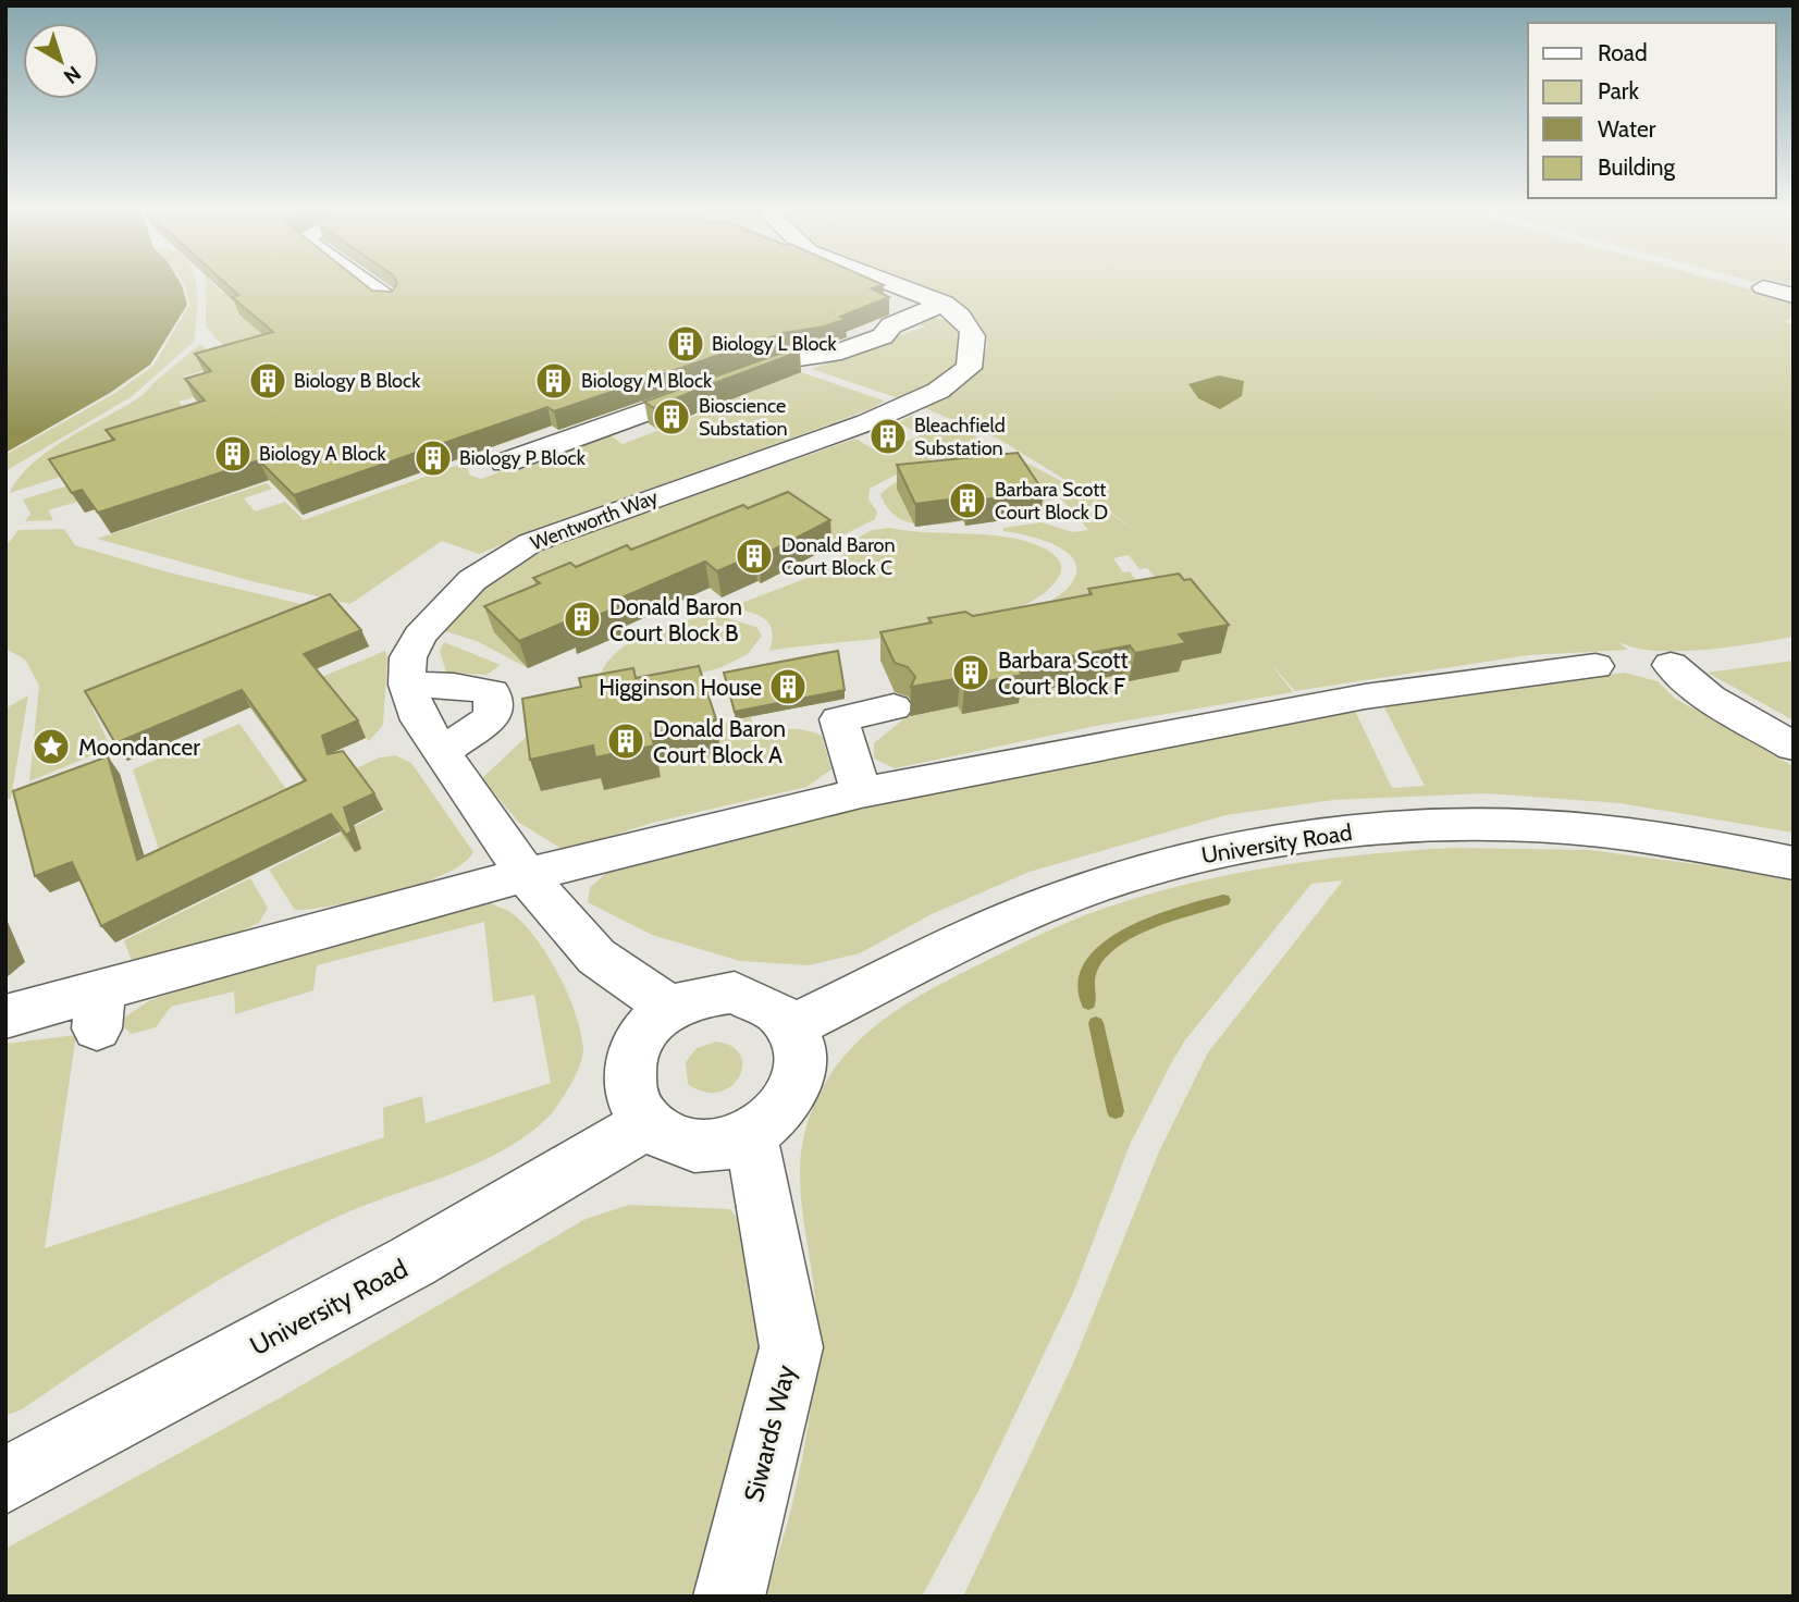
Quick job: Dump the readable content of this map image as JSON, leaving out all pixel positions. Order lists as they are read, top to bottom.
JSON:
{
  "streets": {
    "street": ["Wentworth Way", "University Road", "Siwards Way"]
  },
  "crossings": [
    ["University Road", "Siwards Way"]
  ],
  "places": {
    "building": [
      "Biology L Block",
      "Biology B Block",
      "Biology M Block",
      "Bioscience Substation",
      "Bleachfield Substation",
      "Biology A Block",
      "Biology P Block",
      "Barbara Scott Court Block D",
      "Donald Baron Court Block C",
      "Donald Baron Court Block B",
      "Barbara Scott Court Block F",
      "Higginson House",
      "Donald Baron Court Block A"
    ],
    "place": ["Moondancer"]
  },
  "legend": [
    "Road",
    "Park",
    "Water",
    "Building"
  ],
  "north": "bottom right"
}
